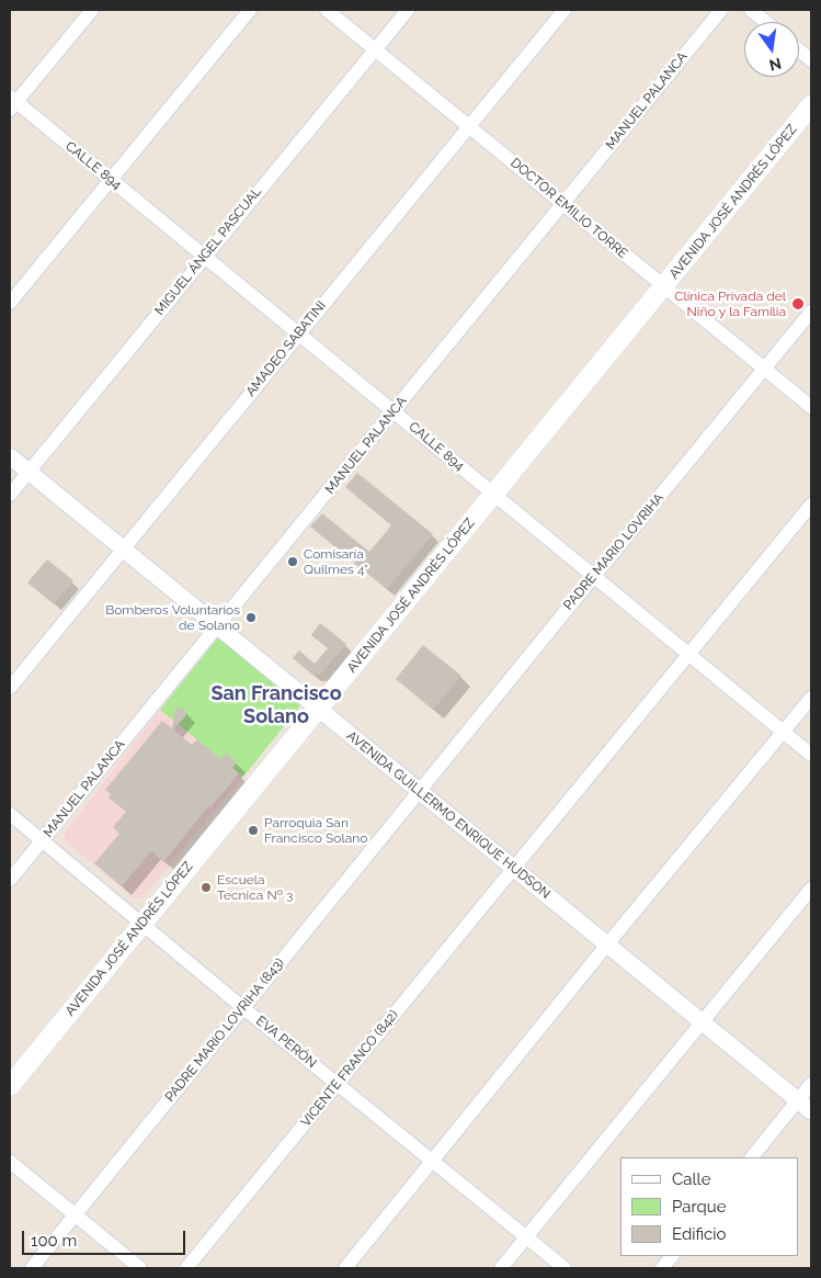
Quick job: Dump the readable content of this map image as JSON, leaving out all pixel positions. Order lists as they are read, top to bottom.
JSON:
{
  "streets": {
    "main road": ["AVENIDA JOSÉ ANDRÉS LÓPEZ"],
    "street": [
      "MANUEL PALANCA",
      "CALLE 894",
      "DOCTOR EMILIO TORRE",
      "MIGUEL ÁNGEL PASCUAL",
      "AMADEO SABATINI",
      "PADRE MARIO LOVRIHA",
      "AVENIDA GUILLERMO ENRIQUE HUDSON",
      "PADRE MARIO LOVRIHA (843)",
      "EVA PERÓN",
      "VICENTE FRANCO (842)"
    ]
  },
  "crossings": [
    ["MANUEL PALANCA", "CALLE 894"],
    ["MANUEL PALANCA", "DOCTOR EMILIO TORRE"],
    ["MANUEL PALANCA", "AVENIDA GUILLERMO ENRIQUE HUDSON"],
    ["MANUEL PALANCA", "EVA PERÓN"],
    ["CALLE 894", "AVENIDA JOSÉ ANDRÉS LÓPEZ"],
    ["CALLE 894", "MIGUEL ÁNGEL PASCUAL"],
    ["CALLE 894", "AMADEO SABATINI"],
    ["CALLE 894", "PADRE MARIO LOVRIHA"],
    ["CALLE 894", "VICENTE FRANCO (842)"],
    ["AVENIDA JOSÉ ANDRÉS LÓPEZ", "DOCTOR EMILIO TORRE"],
    ["AVENIDA JOSÉ ANDRÉS LÓPEZ", "AVENIDA GUILLERMO ENRIQUE HUDSON"],
    ["AVENIDA JOSÉ ANDRÉS LÓPEZ", "EVA PERÓN"],
    ["DOCTOR EMILIO TORRE", "MIGUEL ÁNGEL PASCUAL"],
    ["DOCTOR EMILIO TORRE", "AMADEO SABATINI"],
    ["DOCTOR EMILIO TORRE", "PADRE MARIO LOVRIHA"],
    ["MIGUEL ÁNGEL PASCUAL", "AVENIDA GUILLERMO ENRIQUE HUDSON"],
    ["AMADEO SABATINI", "AVENIDA GUILLERMO ENRIQUE HUDSON"],
    ["PADRE MARIO LOVRIHA", "AVENIDA GUILLERMO ENRIQUE HUDSON"],
    ["PADRE MARIO LOVRIHA", "PADRE MARIO LOVRIHA (843)"],
    ["AVENIDA GUILLERMO ENRIQUE HUDSON", "PADRE MARIO LOVRIHA (843)"],
    ["AVENIDA GUILLERMO ENRIQUE HUDSON", "VICENTE FRANCO (842)"],
    ["PADRE MARIO LOVRIHA (843)", "EVA PERÓN"],
    ["EVA PERÓN", "VICENTE FRANCO (842)"]
  ],
  "districts": ["San Francisco Solano"],
  "places": [
    "Clínica Privada del Niño y la Familia",
    "Comisaría Quilmes 4°",
    "Bomberos Voluntarios de Solano",
    "Parroquia San Francisco Solano",
    "Escuela Tecnica Nº 3"
  ],
  "legend": ["Calle", "Parque", "Edificio"],
  "scale_bar": "100 m",
  "north": "bottom"
}
